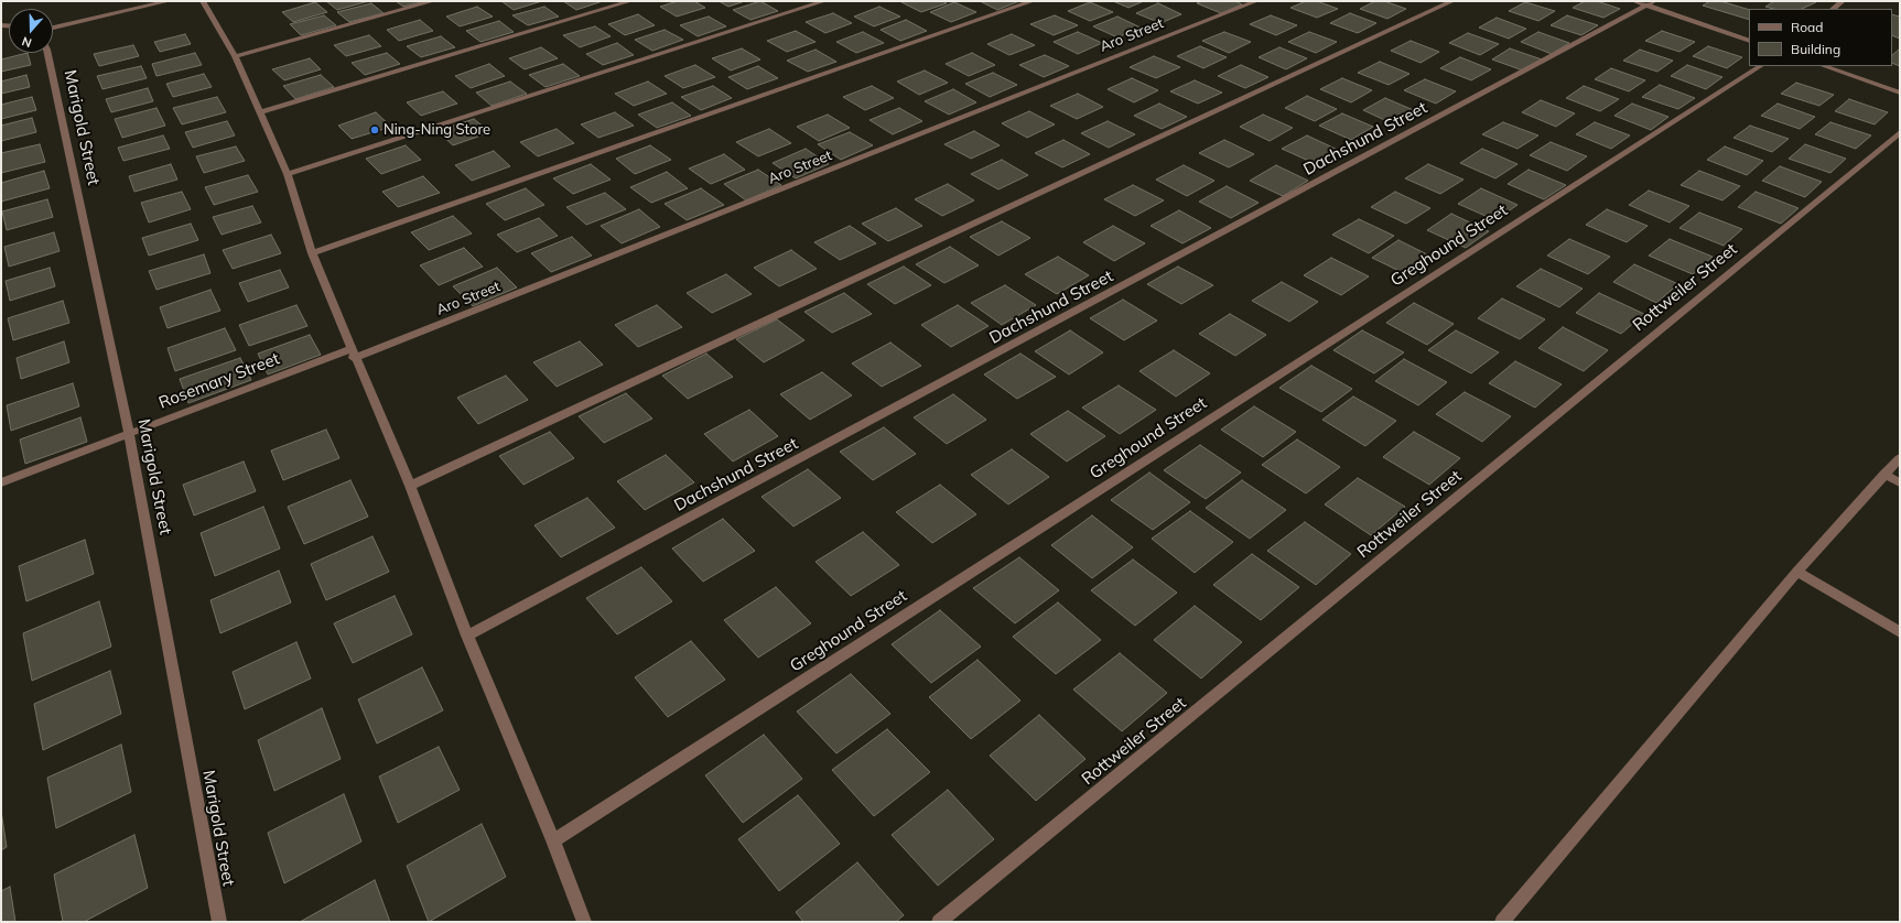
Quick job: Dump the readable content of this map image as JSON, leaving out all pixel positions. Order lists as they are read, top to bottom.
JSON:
{
  "streets": {
    "street": [
      "Aro Street",
      "Marigold Street",
      "Dachshund Street",
      "Greghound Street",
      "Rottweiler Street",
      "Rosemary Street"
    ]
  },
  "crossings": [
    ["Aro Street", "Rosemary Street"],
    ["Marigold Street", "Rosemary Street"]
  ],
  "places": ["Ning-Ning Store"],
  "legend": ["Road", "Building"],
  "north": "bottom"
}
